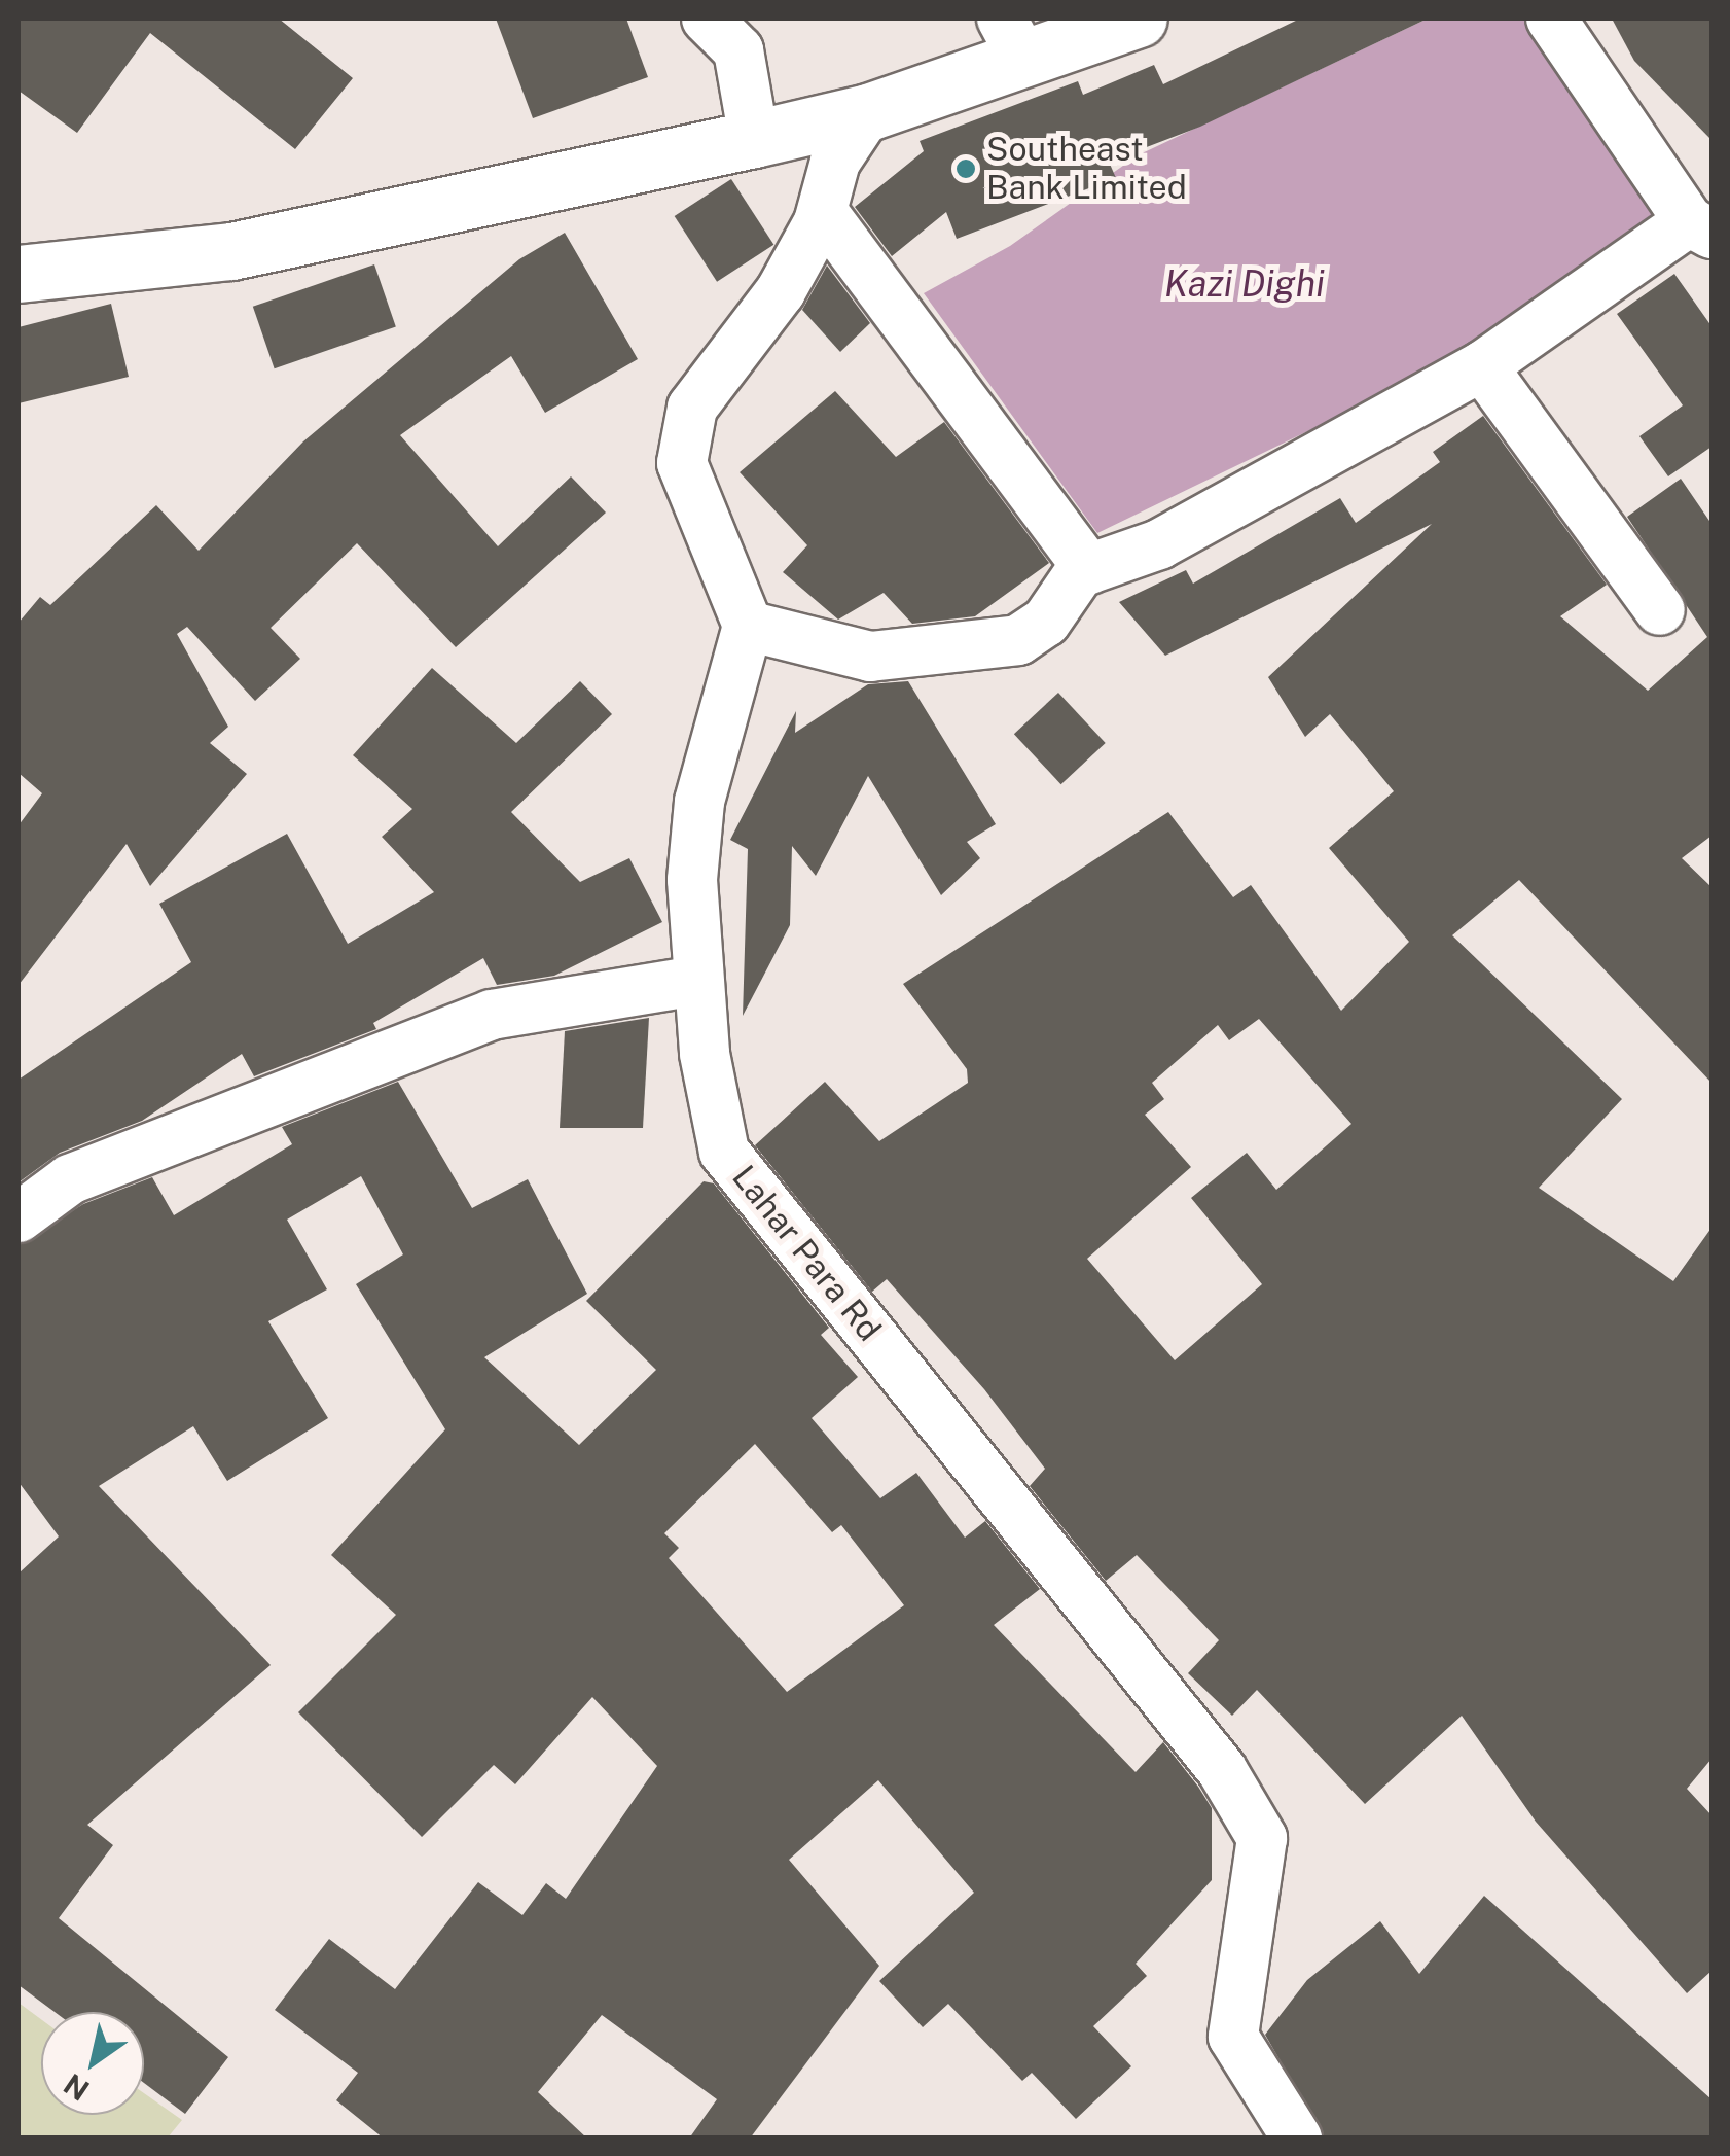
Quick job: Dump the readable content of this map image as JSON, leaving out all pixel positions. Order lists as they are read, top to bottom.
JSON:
{
  "streets": {
    "street": ["Lahar Para Rd"]
  },
  "water": ["Kazi Dighi"],
  "places": ["Southeast Bank Limited"],
  "north": "bottom left"
}
